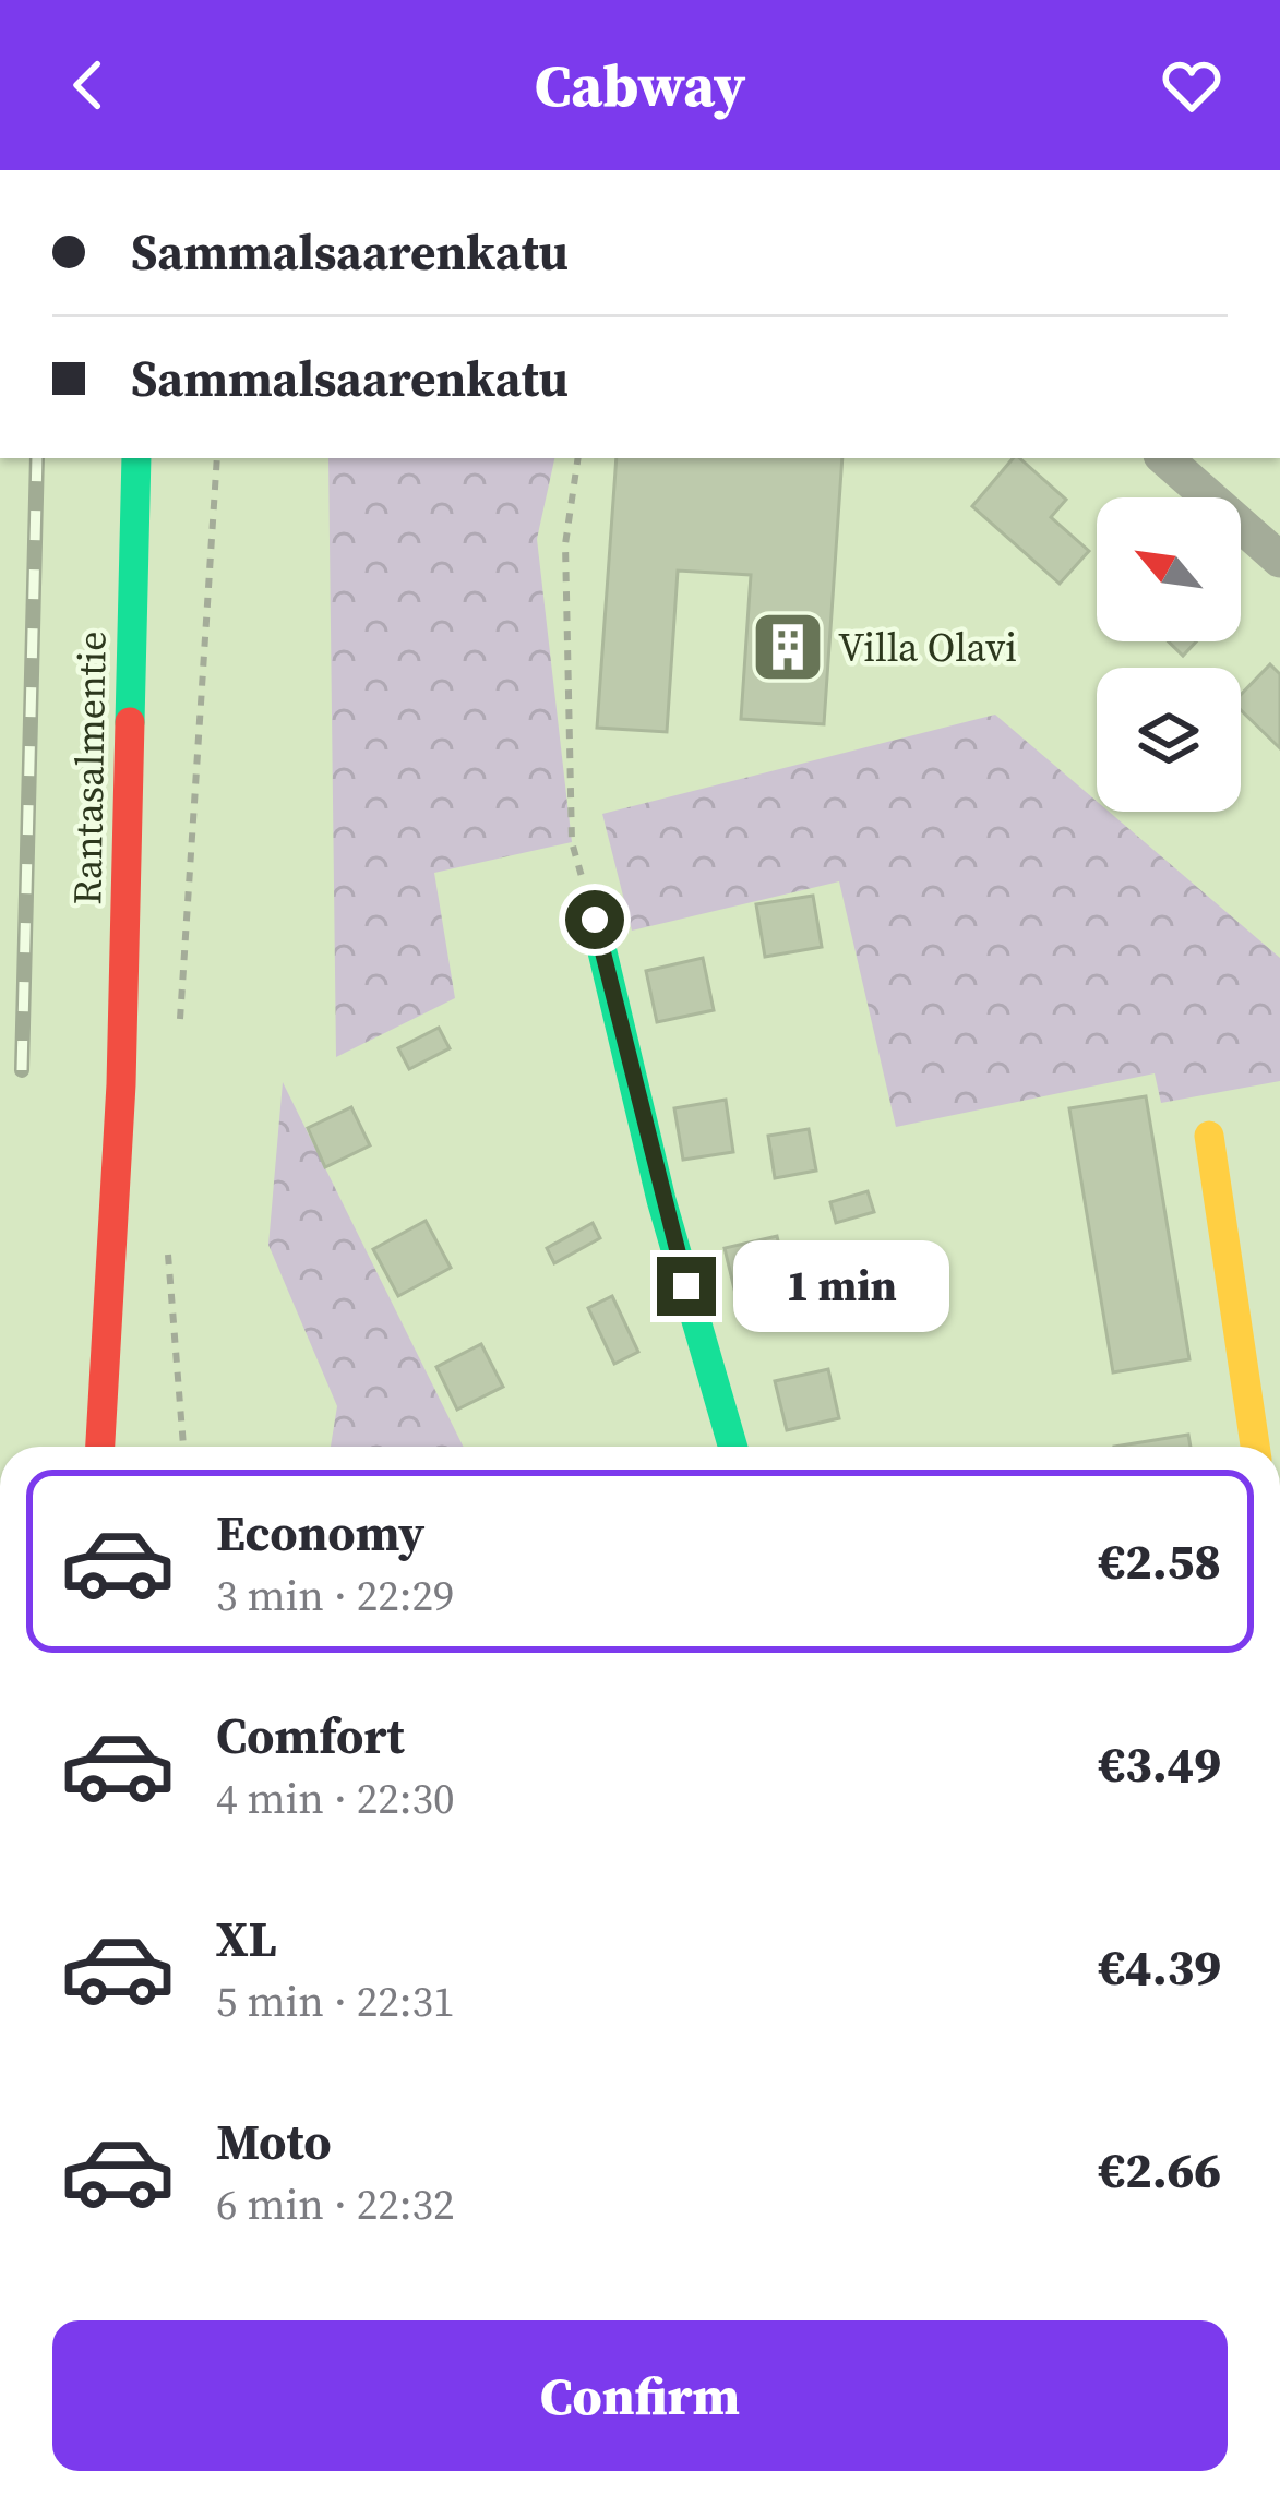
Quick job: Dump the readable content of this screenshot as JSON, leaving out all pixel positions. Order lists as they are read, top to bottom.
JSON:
{
  "streets": {
    "main road": ["Rantasalmentie"]
  },
  "places": {
    "building": ["Villa Olavi"]
  },
  "north": "top left",
  "page": {
    "header": "Cabway",
    "banner": ["Sammalsaarenkatu", "Sammalsaarenkatu"],
    "bubble": "1 min",
    "list": [
      {
        "name": "Economy",
        "note": "3 min · 22:29",
        "value": "€2.58"
      },
      {
        "name": "Comfort",
        "note": "4 min · 22:30",
        "value": "€3.49"
      },
      {
        "name": "XL",
        "note": "5 min · 22:31",
        "value": "€4.39"
      },
      {
        "name": "Moto",
        "note": "6 min · 22:32",
        "value": "€2.66"
      }
    ],
    "buttons": "Confirm"
  }
}
